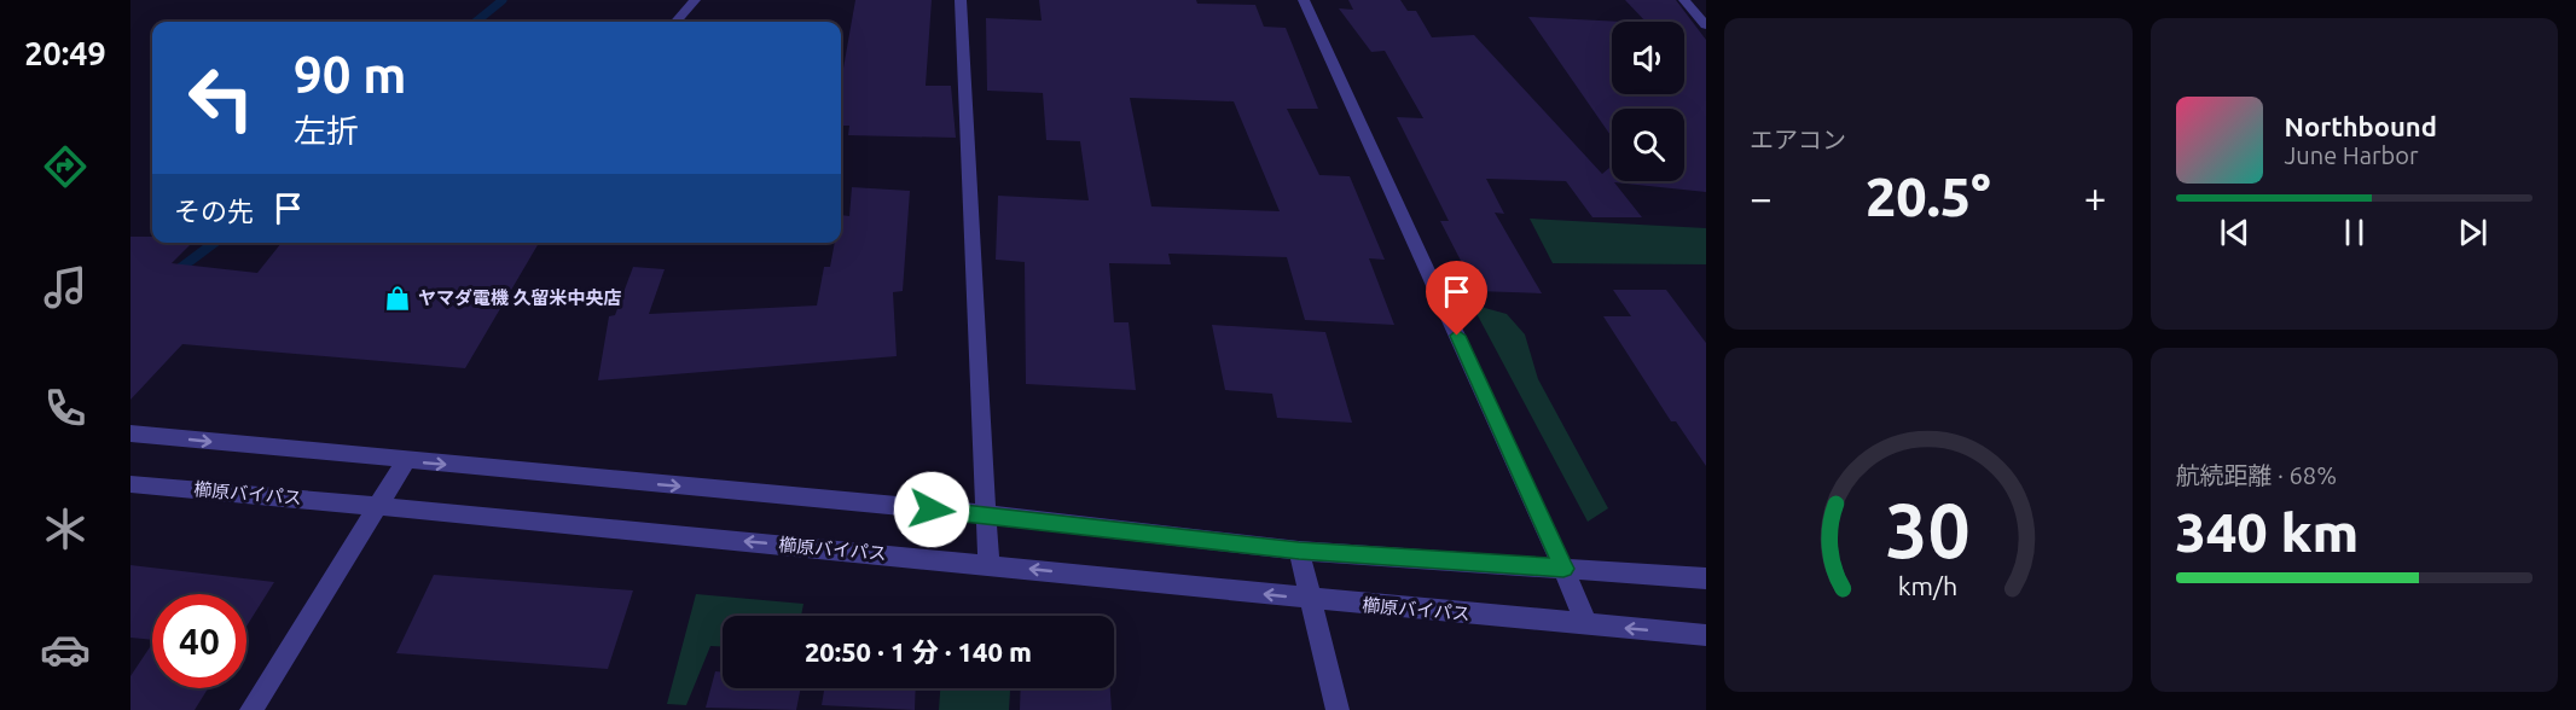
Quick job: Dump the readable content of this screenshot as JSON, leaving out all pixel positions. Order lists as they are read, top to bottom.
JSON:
{
  "streets": {
    "street": ["櫛原バイパス"]
  },
  "places": {
    "shop": ["ヤマダ電機 久留米中央店"]
  },
  "page": {
    "tabs": "20:49",
    "tile": [
      "エアコン",
      ["航続距離 · 68%", "340 km"]
    ],
    "turn": ["90 m", "左折"],
    "song": ["Northbound", "June Harbor"],
    "heat": ["−", "20.5°", "+"],
    "then": "その先",
    "limit": "40",
    "trip": "20:50 · 1 分 · 140 m",
    "gauge": ["30", "km/h"]
  }
}
